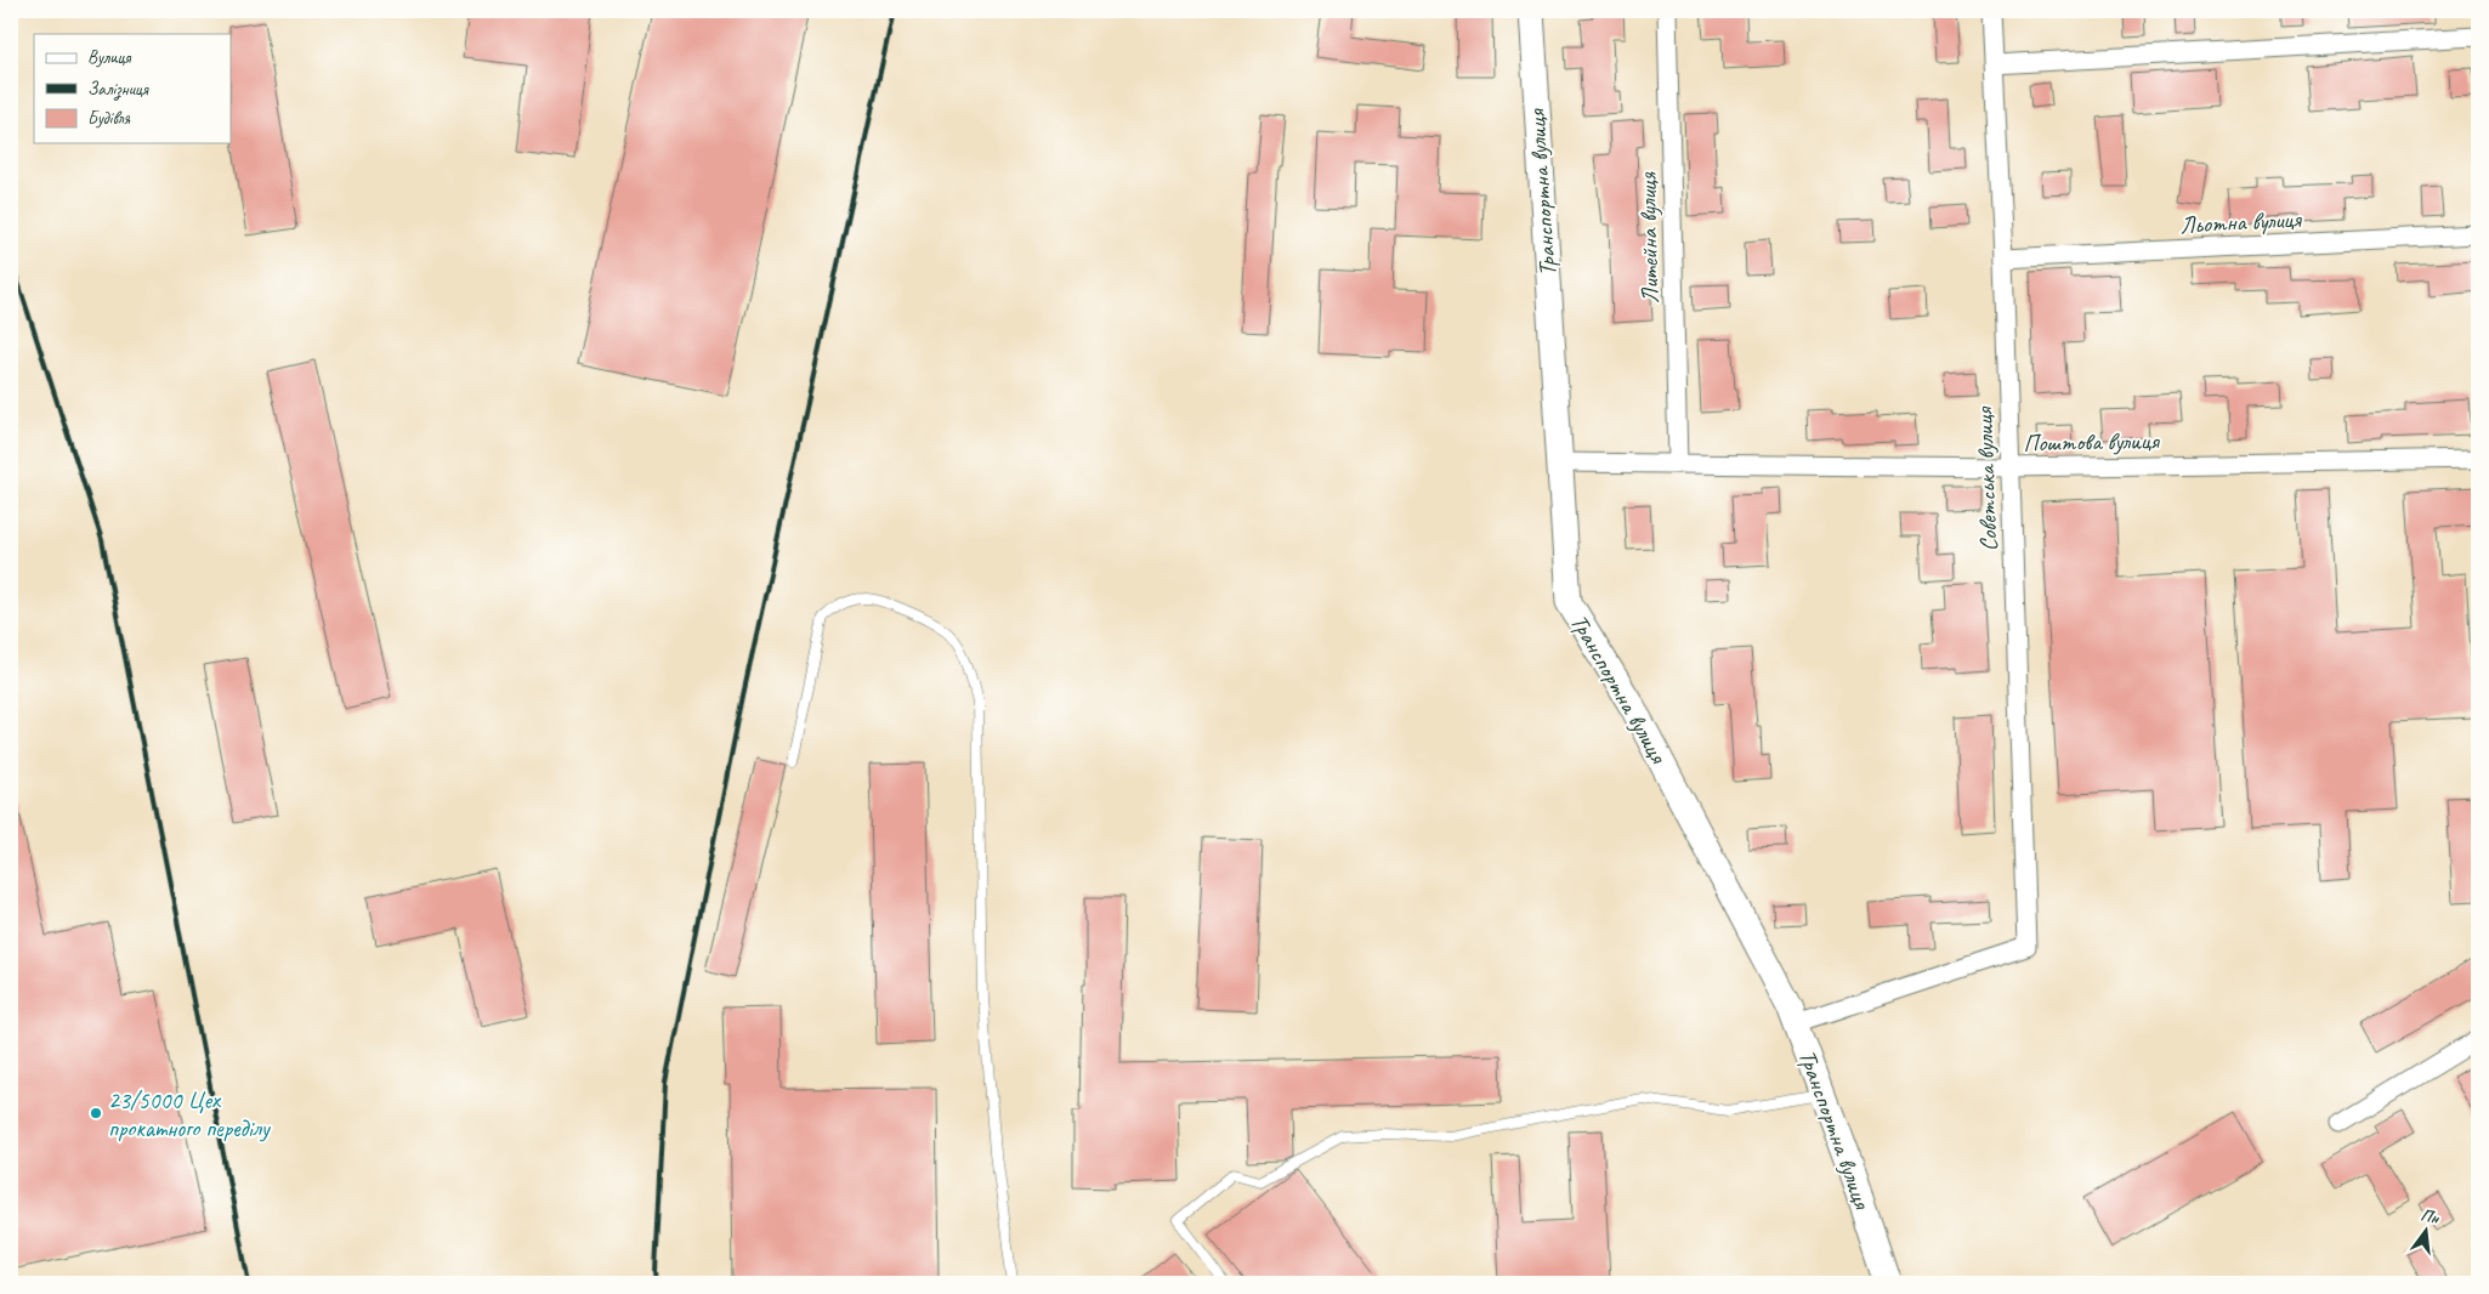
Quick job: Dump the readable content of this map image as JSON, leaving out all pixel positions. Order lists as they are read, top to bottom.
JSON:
{
  "streets": {
    "street": [
      "Транспортна вулиця",
      "Льотна вулиця",
      "Литейна вулиця",
      "Поштова вулиця",
      "Советська вулиця"
    ]
  },
  "crossings": [
    ["Транспортна вулиця", "Поштова вулиця"],
    ["Транспортна вулиця", "Советська вулиця"],
    ["Льотна вулиця", "Советська вулиця"],
    ["Литейна вулиця", "Поштова вулиця"],
    ["Поштова вулиця", "Советська вулиця"]
  ],
  "places": ["23/5000 Цех прокатного переділу"],
  "legend": ["Вулиця", "Залізниця", "Будівля"],
  "north": "top"
}
